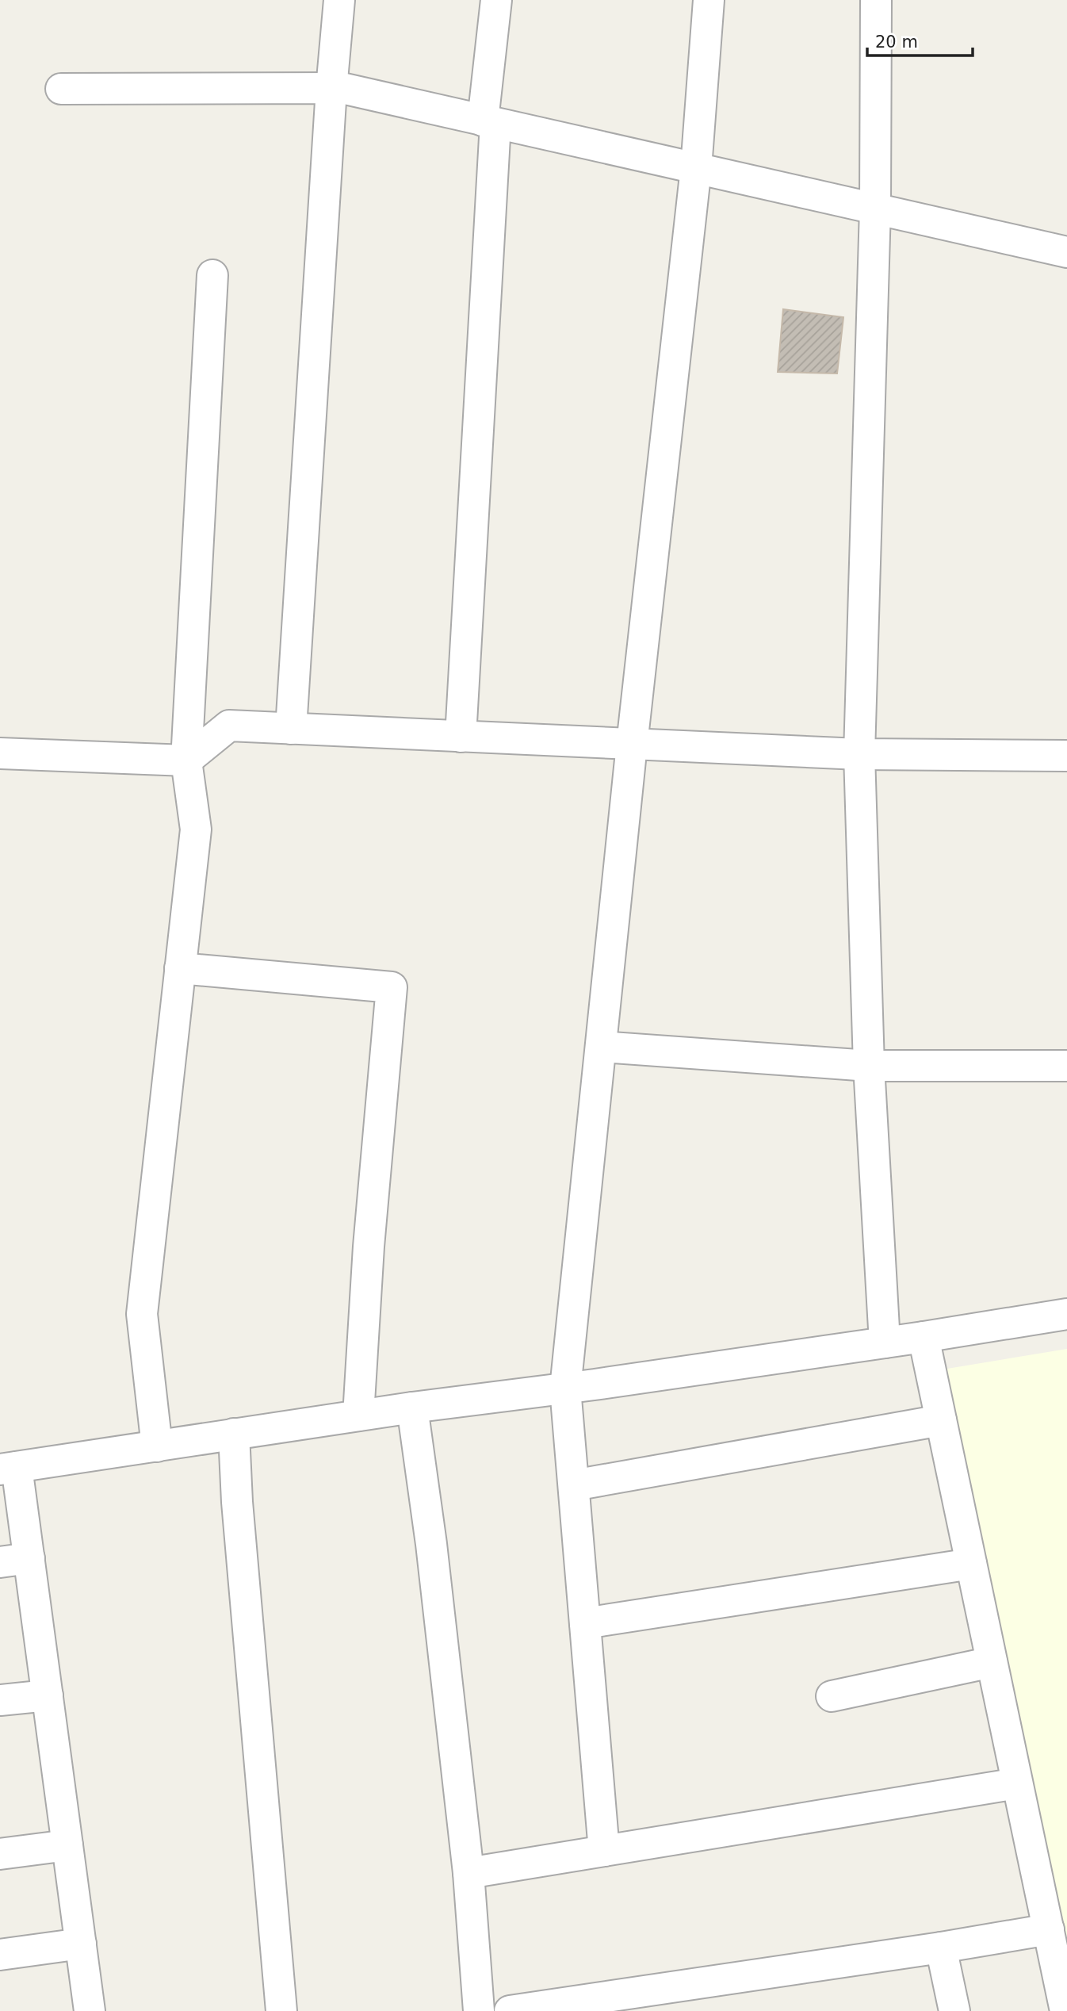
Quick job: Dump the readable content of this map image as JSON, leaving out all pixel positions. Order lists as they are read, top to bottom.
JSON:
{
  "scale_bar": "20 m"
}
